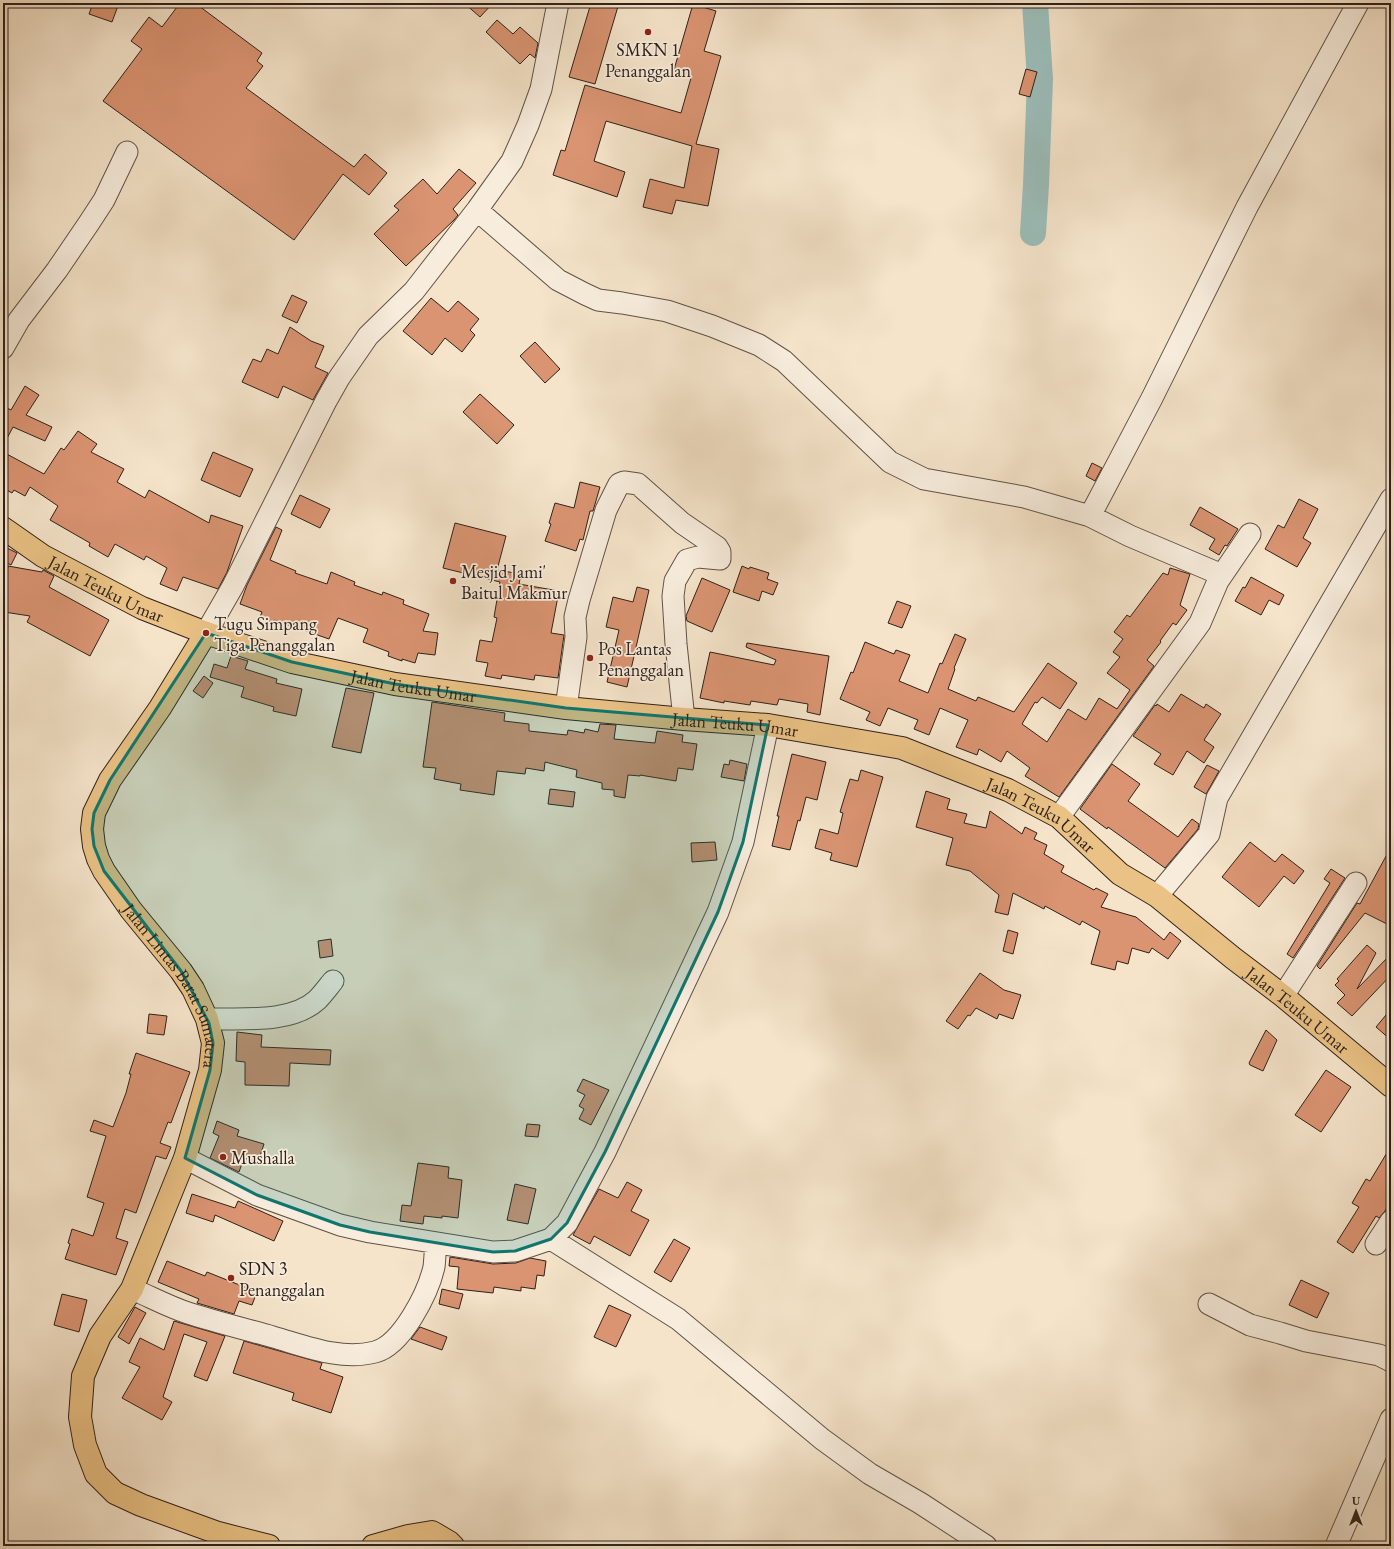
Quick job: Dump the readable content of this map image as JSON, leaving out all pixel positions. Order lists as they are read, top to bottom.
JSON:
{
  "streets": {
    "highway": ["Jalan Teuku Umar", "Jalan Lintas Barat Sumatera"]
  },
  "crossings": [
    ["Jalan Teuku Umar", "Jalan Lintas Barat Sumatera"]
  ],
  "places": [
    "SMKN 1 Penanggalan",
    "Mesjid Jami' Baitul Makmur",
    "Tugu Simpang Tiga Penanggalan",
    "Pos Lantas Penanggalan",
    "Mushalla",
    "SDN 3 Penanggalan"
  ],
  "north": "top"
}
